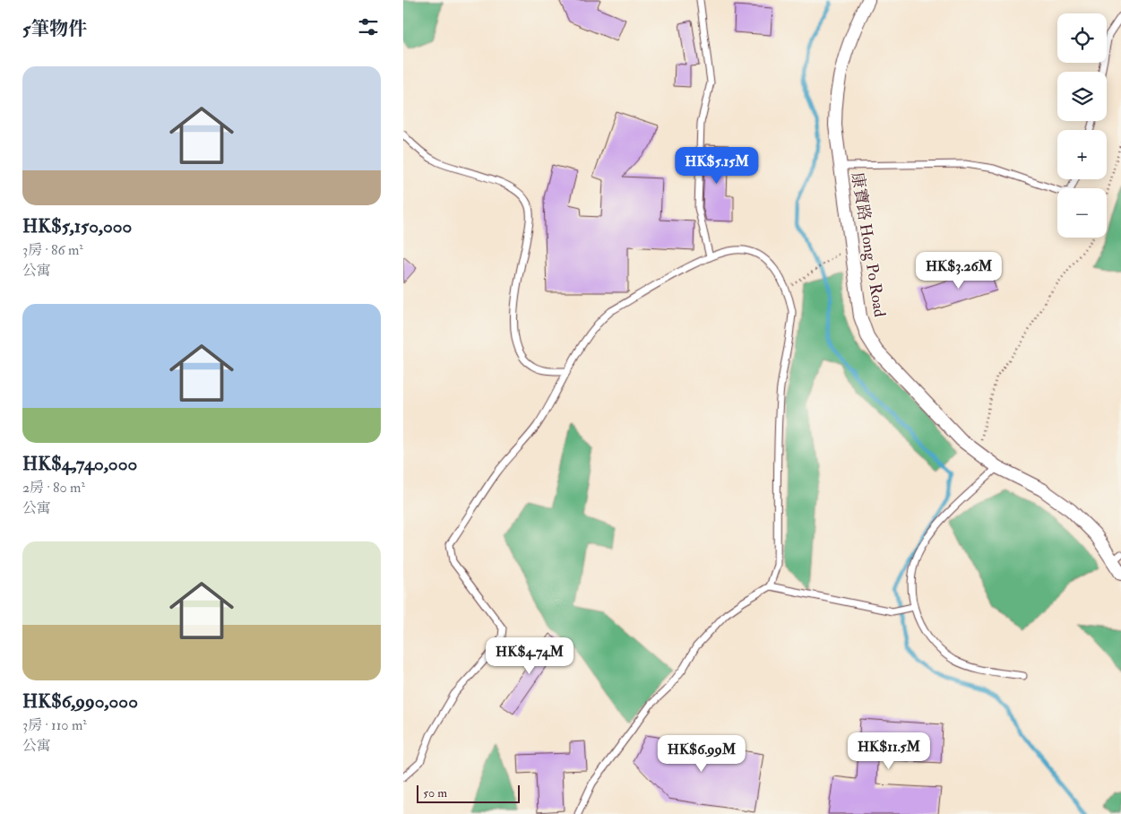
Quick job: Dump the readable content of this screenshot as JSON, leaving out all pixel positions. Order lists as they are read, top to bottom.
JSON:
{
  "streets": {
    "street": ["康寶路 Hong Po Road"]
  },
  "scale_bar": "50 m",
  "page": {
    "heading": "5筆物件",
    "map_buttons": ["+", "−"],
    "list": [
      {
        "name": "HK$5,150,000",
        "note": "3房 · 86 m² · 公寓"
      },
      {
        "name": "HK$4,740,000",
        "note": "2房 · 80 m² · 公寓"
      },
      {
        "name": "HK$6,990,000",
        "note": "3房 · 110 m² · 公寓"
      }
    ],
    "price": [
      "HK$5.15M",
      "HK$3.26M",
      "HK$4.74M",
      "HK$11.5M",
      "HK$6.99M"
    ],
    "scale": "50 m"
  }
}
